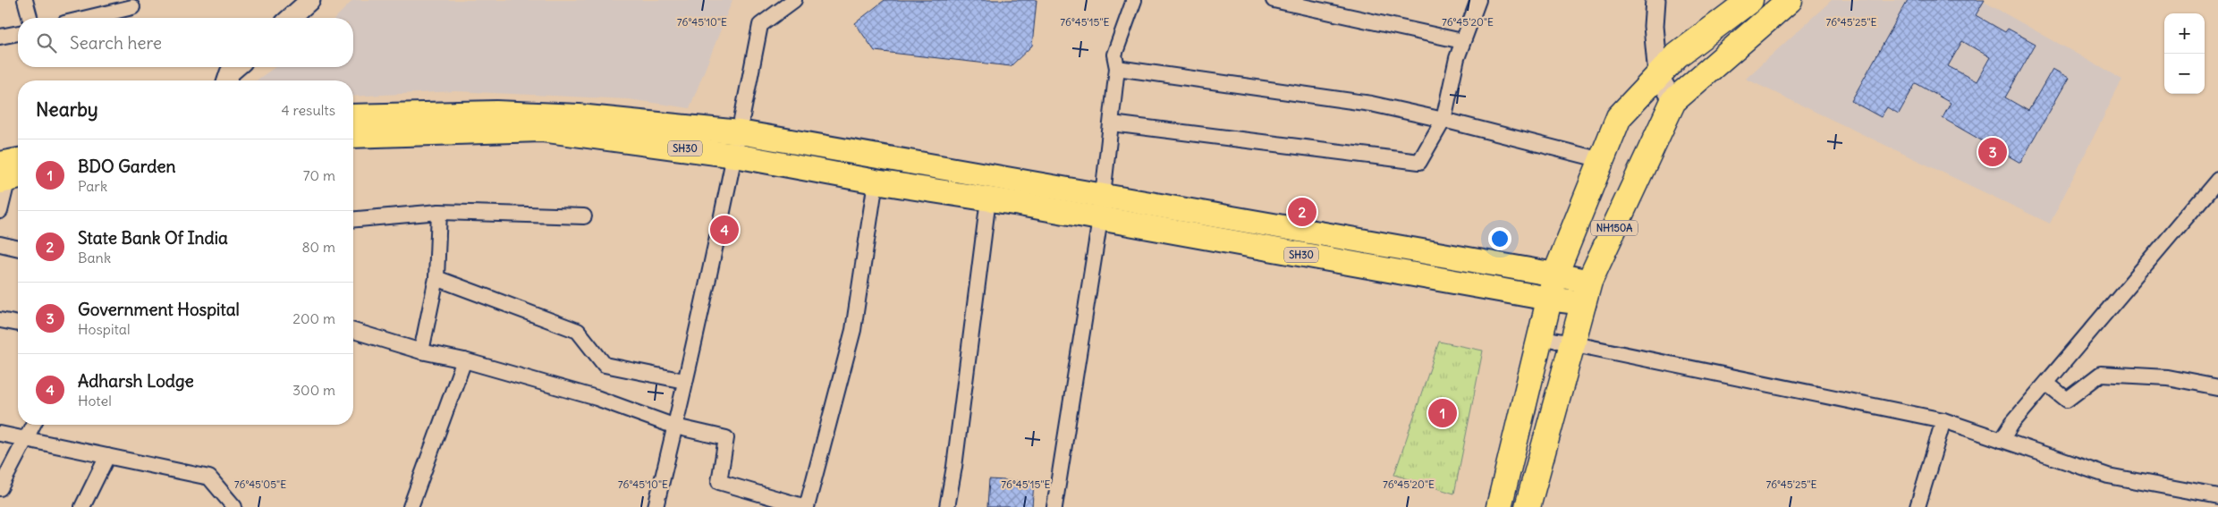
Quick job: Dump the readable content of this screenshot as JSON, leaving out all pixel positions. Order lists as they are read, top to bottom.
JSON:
{
  "streets": {
    "highway": ["NH150A"],
    "main road": ["SH30"]
  },
  "crossings": [
    ["SH30", "NH150A"]
  ],
  "page": {
    "map_buttons": ["+", "−"],
    "search": "Search here",
    "heading": ["Nearby", "4 results"],
    "pins": [
      "3",
      "2",
      "4",
      "1"
    ],
    "list": [
      {
        "mark": "1",
        "name": "BDO Garden",
        "note": "Park",
        "value": "70 m"
      },
      {
        "mark": "2",
        "name": "State Bank Of India",
        "note": "Bank",
        "value": "80 m"
      },
      {
        "mark": "3",
        "name": "Government Hospital",
        "note": "Hospital",
        "value": "200 m"
      },
      {
        "mark": "4",
        "name": "Adharsh Lodge",
        "note": "Hotel",
        "value": "300 m"
      }
    ]
  },
  "coordinates": [
    "76°45'10\"E",
    "76°45'15\"E",
    "76°45'20\"E",
    "76°45'25\"E",
    "76°45'05\"E"
  ]
}
